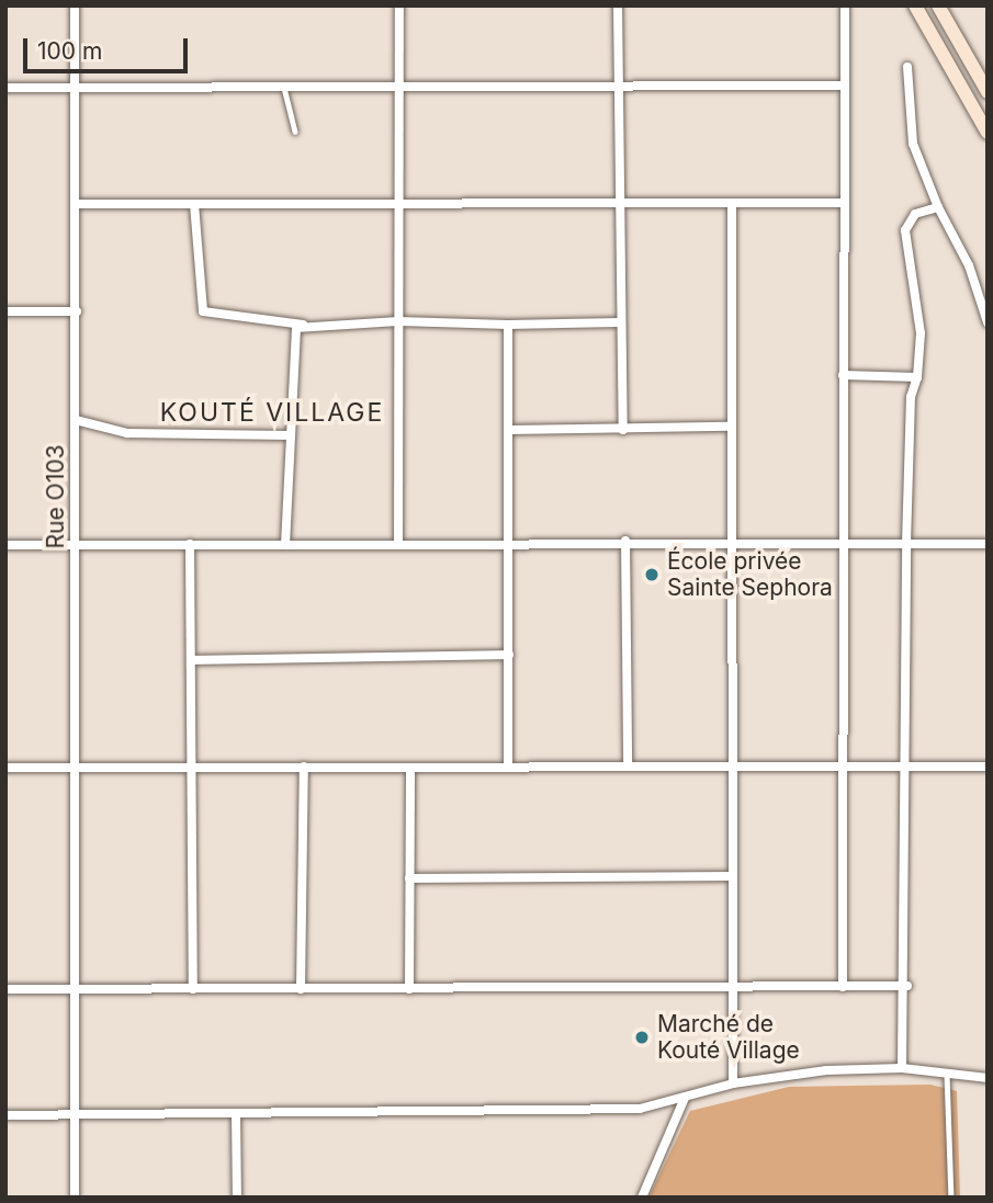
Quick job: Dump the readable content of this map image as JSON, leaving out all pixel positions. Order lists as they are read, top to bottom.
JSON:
{
  "streets": {
    "street": ["Rue O103"]
  },
  "districts": ["KOUTÉ VILLAGE"],
  "places": ["École privée Sainte Sephora", "Marché de Kouté Village"],
  "scale_bar": "100 m"
}
